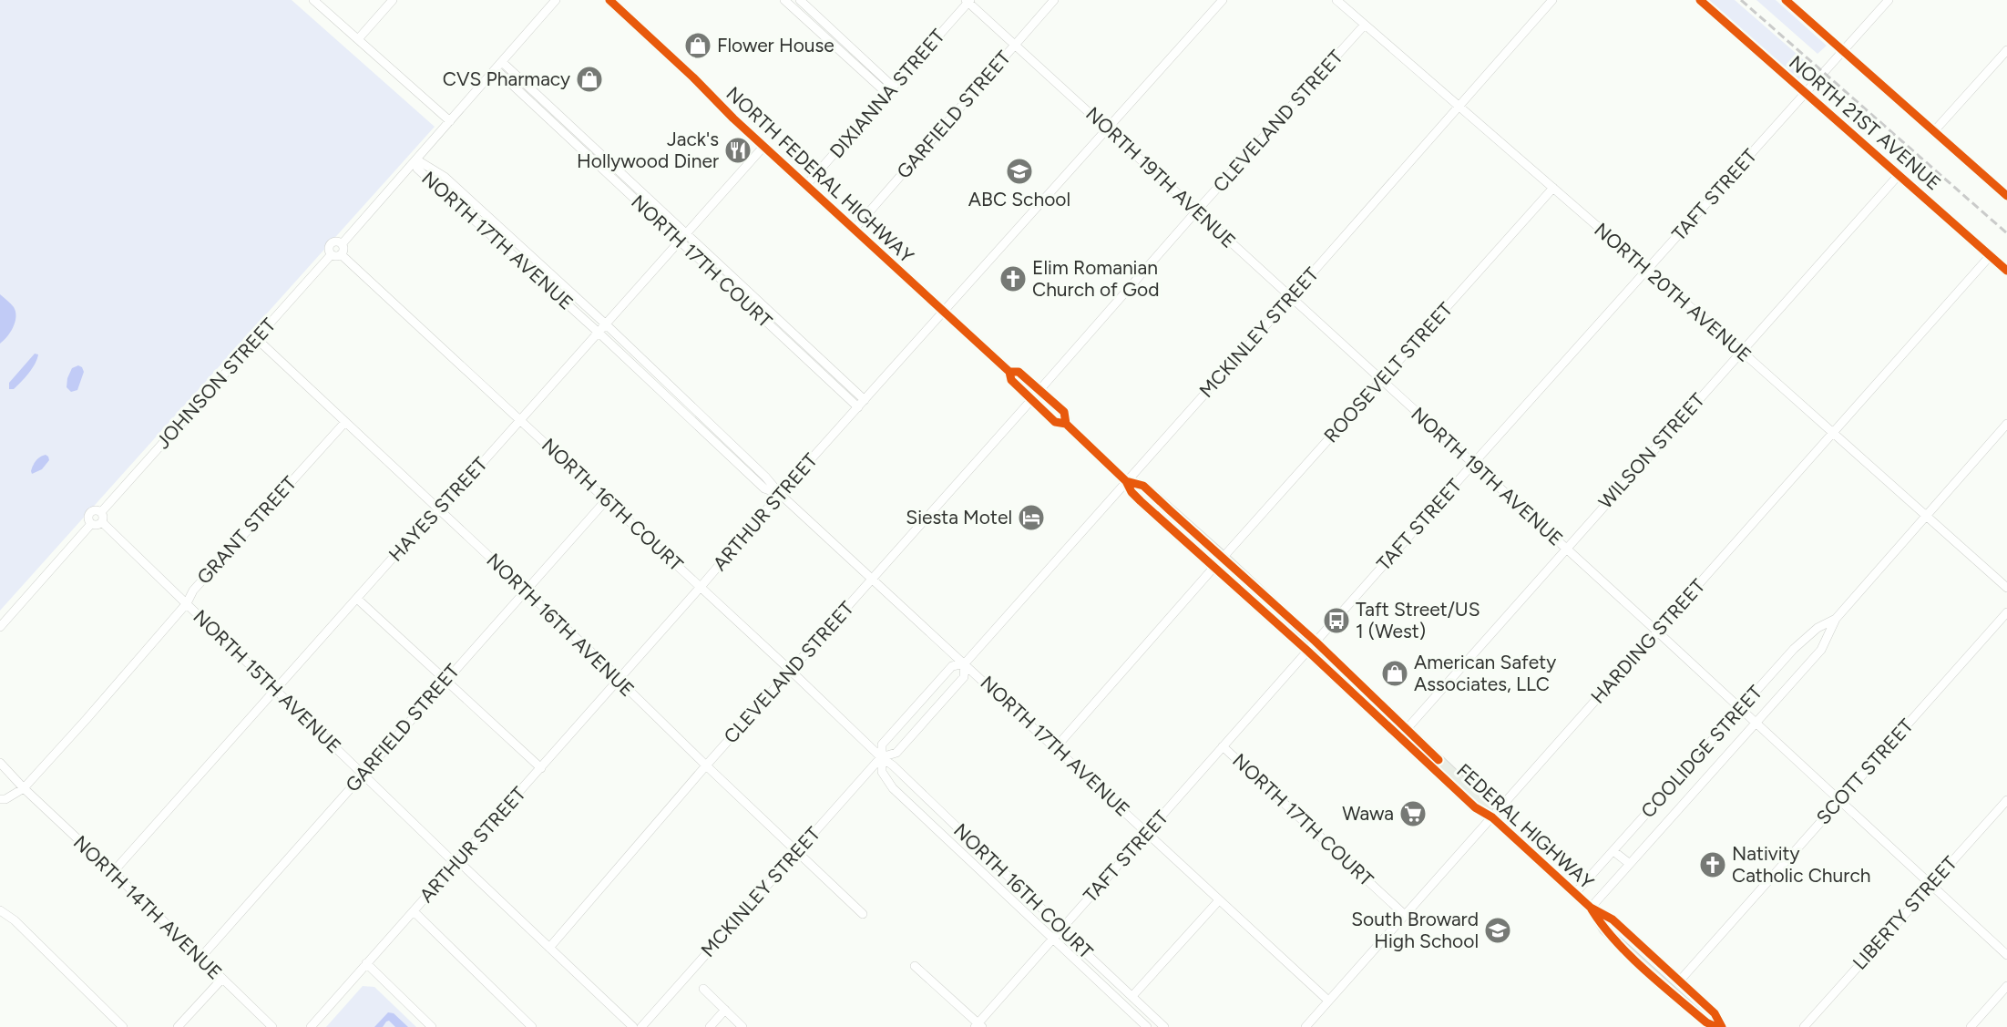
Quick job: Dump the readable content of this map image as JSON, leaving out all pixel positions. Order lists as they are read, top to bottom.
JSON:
{
  "streets": {
    "main road": ["NORTH 21ST AVENUE", "NORTH FEDERAL HIGHWAY", "FEDERAL HIGHWAY"],
    "street": [
      "DIXIANNA STREET",
      "GARFIELD STREET",
      "CLEVELAND STREET",
      "NORTH 19TH AVENUE",
      "TAFT STREET",
      "NORTH 17TH AVENUE",
      "NORTH 17TH COURT",
      "NORTH 20TH AVENUE",
      "MCKINLEY STREET",
      "ROOSEVELT STREET",
      "JOHNSON STREET",
      "WILSON STREET",
      "NORTH 16TH COURT",
      "HAYES STREET",
      "ARTHUR STREET",
      "GRANT STREET",
      "NORTH 16TH AVENUE",
      "HARDING STREET",
      "NORTH 15TH AVENUE",
      "COOLIDGE STREET",
      "SCOTT STREET",
      "NORTH 14TH AVENUE",
      "LIBERTY STREET"
    ]
  },
  "crossings": [
    ["DIXIANNA STREET", "NORTH FEDERAL HIGHWAY"],
    ["DIXIANNA STREET", "NORTH 19TH AVENUE"],
    ["GARFIELD STREET", "NORTH FEDERAL HIGHWAY"],
    ["GARFIELD STREET", "NORTH 19TH AVENUE"],
    ["GARFIELD STREET", "NORTH 16TH COURT"],
    ["GARFIELD STREET", "NORTH 16TH AVENUE"],
    ["GARFIELD STREET", "NORTH 15TH AVENUE"],
    ["GARFIELD STREET", "NORTH 14TH AVENUE"],
    ["CLEVELAND STREET", "NORTH 19TH AVENUE"],
    ["CLEVELAND STREET", "NORTH 17TH AVENUE"],
    ["CLEVELAND STREET", "NORTH 20TH AVENUE"],
    ["CLEVELAND STREET", "NORTH 16TH COURT"],
    ["CLEVELAND STREET", "NORTH 16TH AVENUE"],
    ["CLEVELAND STREET", "NORTH 15TH AVENUE"],
    ["CLEVELAND STREET", "FEDERAL HIGHWAY"],
    ["NORTH 21ST AVENUE", "TAFT STREET"],
    ["NORTH 21ST AVENUE", "WILSON STREET"],
    ["NORTH 21ST AVENUE", "HARDING STREET"],
    ["NORTH FEDERAL HIGHWAY", "HAYES STREET"],
    ["NORTH FEDERAL HIGHWAY", "ARTHUR STREET"],
    ["NORTH FEDERAL HIGHWAY", "FEDERAL HIGHWAY"],
    ["NORTH 19TH AVENUE", "TAFT STREET"],
    ["NORTH 19TH AVENUE", "MCKINLEY STREET"],
    ["NORTH 19TH AVENUE", "ROOSEVELT STREET"],
    ["NORTH 19TH AVENUE", "WILSON STREET"],
    ["NORTH 19TH AVENUE", "ARTHUR STREET"],
    ["NORTH 19TH AVENUE", "HARDING STREET"],
    ["NORTH 19TH AVENUE", "COOLIDGE STREET"],
    ["NORTH 19TH AVENUE", "SCOTT STREET"],
    ["NORTH 19TH AVENUE", "LIBERTY STREET"],
    ["TAFT STREET", "NORTH 17TH AVENUE"],
    ["TAFT STREET", "NORTH 17TH COURT"],
    ["TAFT STREET", "NORTH 20TH AVENUE"],
    ["TAFT STREET", "NORTH 16TH COURT"],
    ["TAFT STREET", "FEDERAL HIGHWAY"],
    ["NORTH 17TH AVENUE", "MCKINLEY STREET"],
    ["NORTH 17TH AVENUE", "HAYES STREET"],
    ["NORTH 17TH AVENUE", "ARTHUR STREET"],
    ["NORTH 17TH AVENUE", "HARDING STREET"],
    ["NORTH 17TH COURT", "HAYES STREET"],
    ["NORTH 17TH COURT", "ARTHUR STREET"],
    ["NORTH 17TH COURT", "HARDING STREET"],
    ["NORTH 20TH AVENUE", "MCKINLEY STREET"],
    ["NORTH 20TH AVENUE", "ROOSEVELT STREET"],
    ["NORTH 20TH AVENUE", "WILSON STREET"],
    ["NORTH 20TH AVENUE", "HARDING STREET"],
    ["NORTH 20TH AVENUE", "COOLIDGE STREET"],
    ["MCKINLEY STREET", "NORTH 16TH COURT"],
    ["MCKINLEY STREET", "NORTH 16TH AVENUE"],
    ["MCKINLEY STREET", "FEDERAL HIGHWAY"],
    ["ROOSEVELT STREET", "FEDERAL HIGHWAY"],
    ["JOHNSON STREET", "NORTH 16TH COURT"],
    ["JOHNSON STREET", "NORTH 16TH AVENUE"],
    ["JOHNSON STREET", "NORTH 15TH AVENUE"],
    ["WILSON STREET", "FEDERAL HIGHWAY"],
    ["NORTH 16TH COURT", "HAYES STREET"],
    ["NORTH 16TH COURT", "ARTHUR STREET"],
    ["HAYES STREET", "NORTH 16TH AVENUE"],
    ["HAYES STREET", "NORTH 15TH AVENUE"],
    ["HAYES STREET", "NORTH 14TH AVENUE"],
    ["ARTHUR STREET", "NORTH 16TH AVENUE"],
    ["ARTHUR STREET", "NORTH 15TH AVENUE"],
    ["GRANT STREET", "NORTH 16TH AVENUE"],
    ["GRANT STREET", "NORTH 15TH AVENUE"],
    ["GRANT STREET", "NORTH 14TH AVENUE"],
    ["HARDING STREET", "FEDERAL HIGHWAY"],
    ["COOLIDGE STREET", "FEDERAL HIGHWAY"],
    ["SCOTT STREET", "FEDERAL HIGHWAY"]
  ],
  "places": {
    "shop": ["Flower House", "CVS Pharmacy", "American Safety Associates, LLC"],
    "restaurant": ["Jack's Hollywood Diner"],
    "school or university": ["ABC School", "South Broward High School"],
    "church": ["Elim Romanian Church of God", "Nativity Catholic Church"],
    "hotel": ["Siesta Motel"],
    "bus stop": ["Taft Street/US 1 (West)"],
    "supermarket": ["Wawa"]
  }
}
